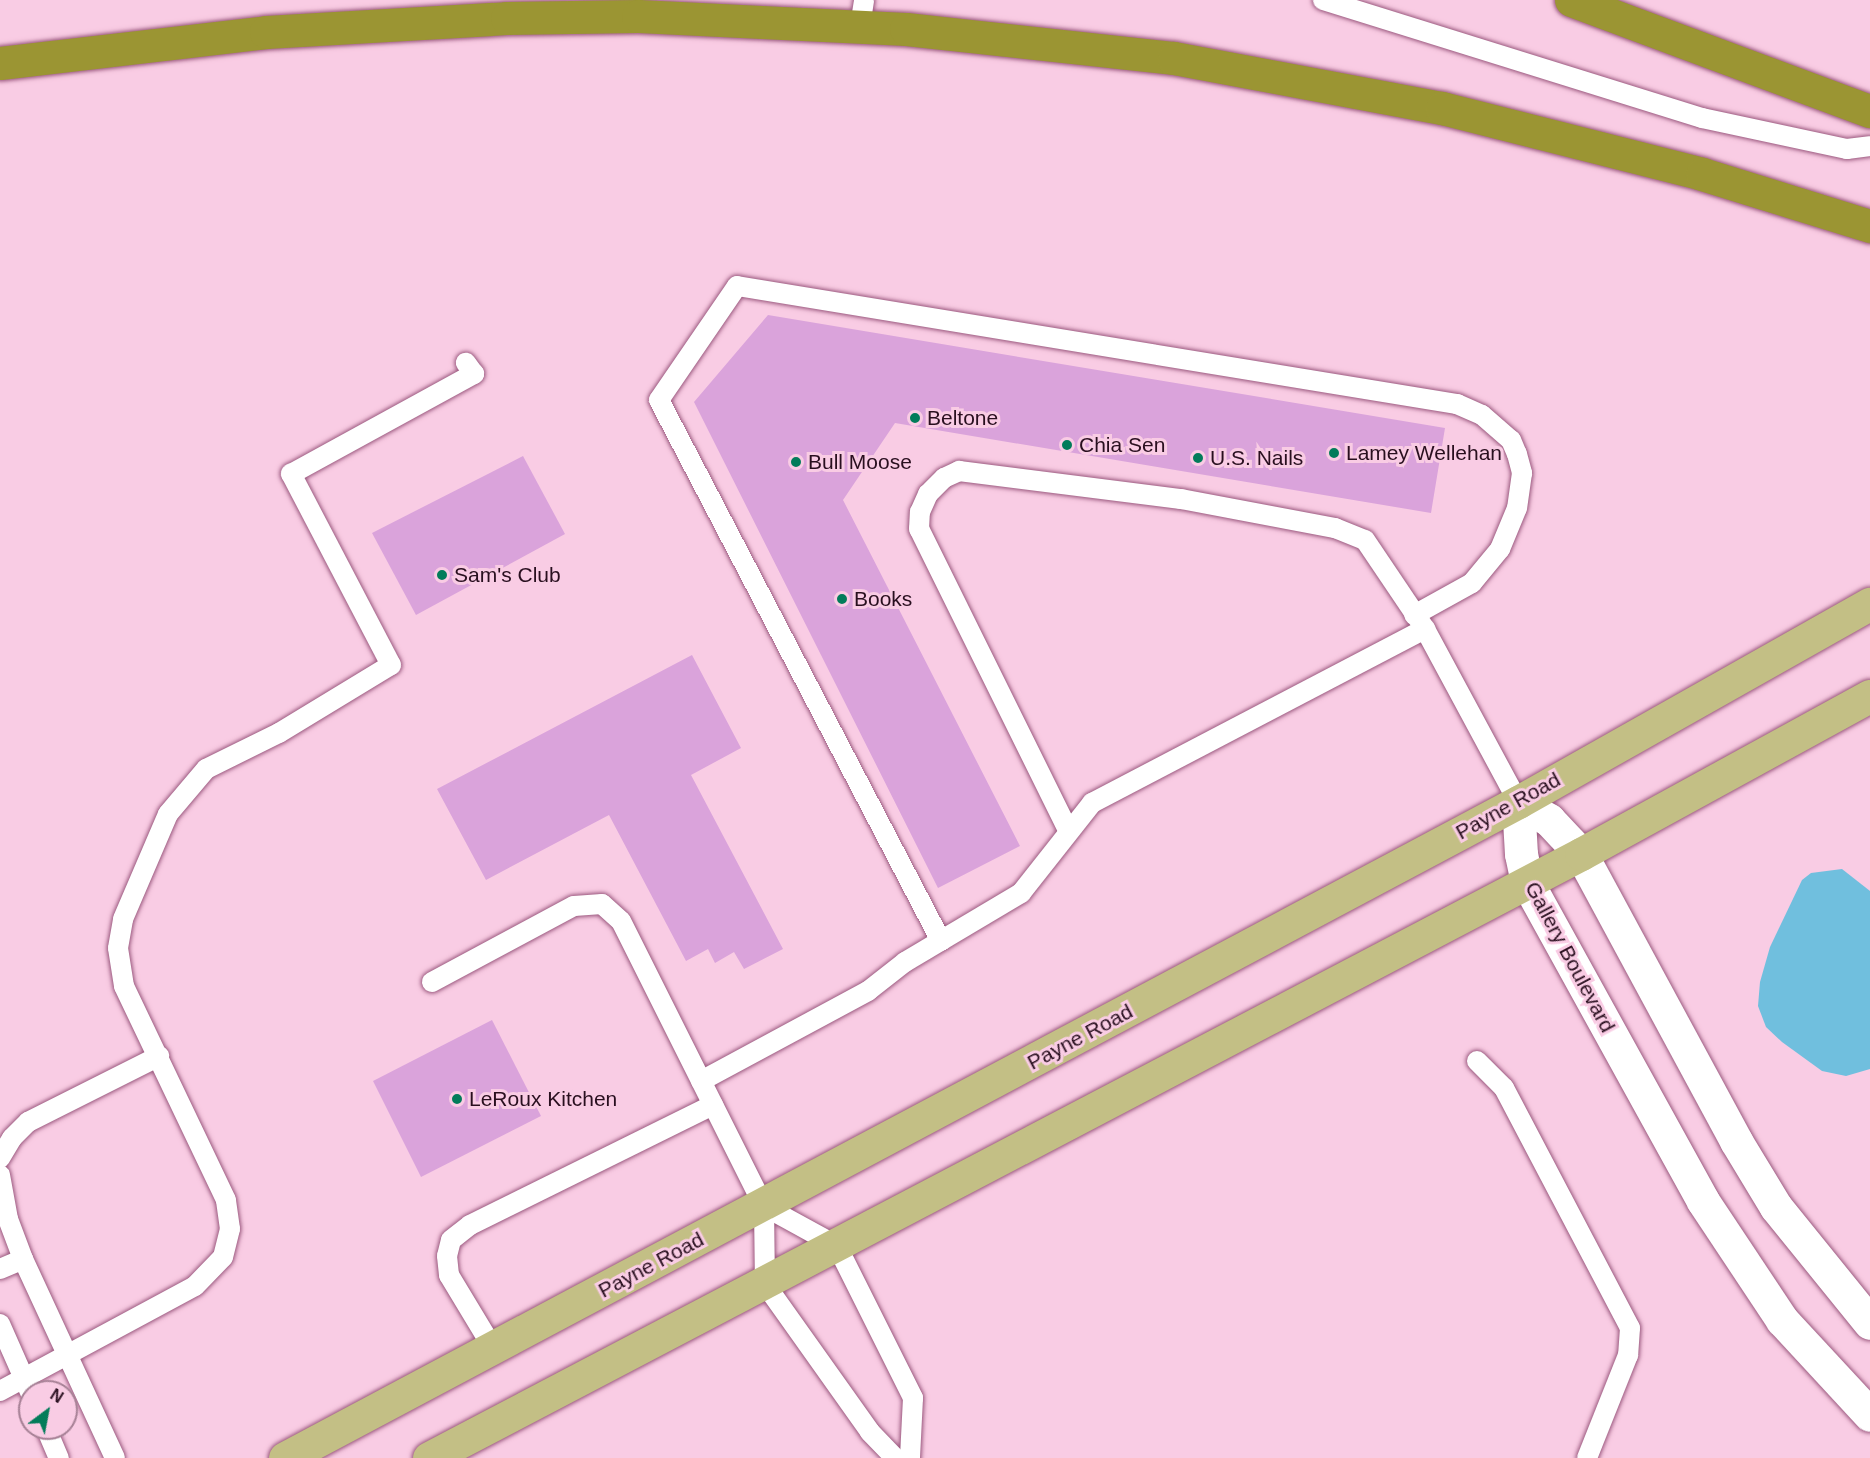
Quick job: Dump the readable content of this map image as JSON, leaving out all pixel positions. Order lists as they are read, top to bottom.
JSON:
{
  "streets": {
    "main road": ["Payne Road"],
    "street": ["Gallery Boulevard"]
  },
  "crossings": [
    ["Payne Road", "Gallery Boulevard"]
  ],
  "places": [
    "Beltone",
    "Chia Sen",
    "Lamey Wellehan",
    "U.S. Nails",
    "Bull Moose",
    "Sam's Club",
    "Books",
    "LeRoux Kitchen"
  ],
  "north": "top right"
}
